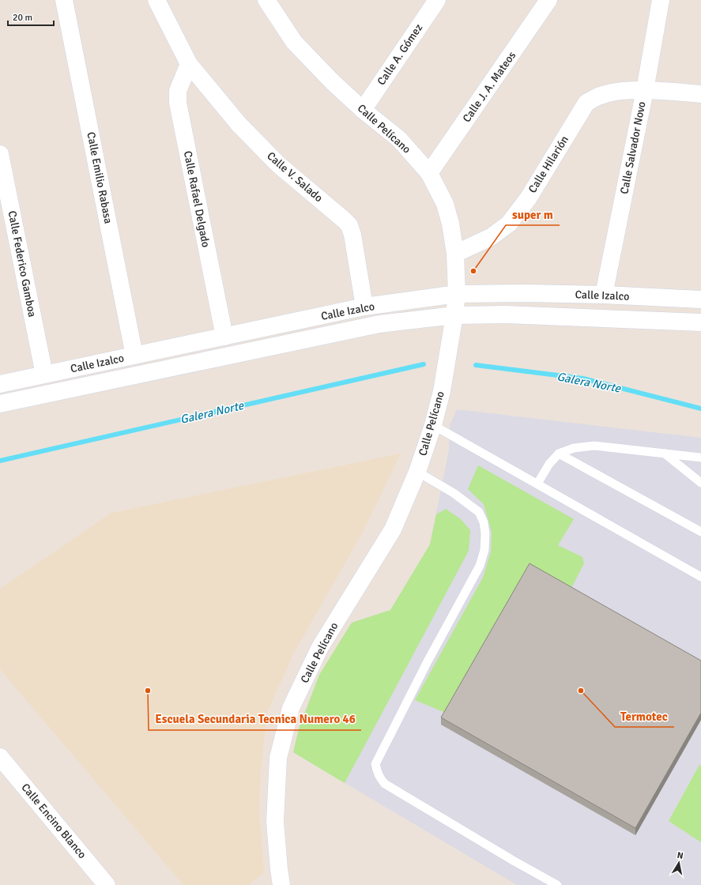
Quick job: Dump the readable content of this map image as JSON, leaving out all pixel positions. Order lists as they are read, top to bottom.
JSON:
{
  "streets": {
    "main road": [
      "Calle A. Gómez",
      "Calle J. A. Mateos",
      "Calle Pelícano",
      "Calle Salvador Novo",
      "Calle Hilarión",
      "Calle V. Salado",
      "Calle Emilio Rabasa",
      "Calle Rafael Delgado",
      "Calle Federico Gamboa",
      "Calle Izalco",
      "Calle Encino Blanco"
    ]
  },
  "crossings": [
    ["Calle A. Gómez", "Calle Pelícano"],
    ["Calle J. A. Mateos", "Calle Pelícano"],
    ["Calle Pelícano", "Calle Hilarión"],
    ["Calle Pelícano", "Calle Izalco"],
    ["Calle Salvador Novo", "Calle Hilarión"],
    ["Calle Salvador Novo", "Calle Izalco"],
    ["Calle V. Salado", "Calle Rafael Delgado"],
    ["Calle V. Salado", "Calle Izalco"],
    ["Calle Emilio Rabasa", "Calle Izalco"],
    ["Calle Rafael Delgado", "Calle Izalco"],
    ["Calle Federico Gamboa", "Calle Izalco"]
  ],
  "water": ["Galera Norte"],
  "places": ["super m", "Escuela Secundaria Tecnica Numero 46", "Termotec"],
  "scale_bar": "20 m",
  "north": "top"
}
